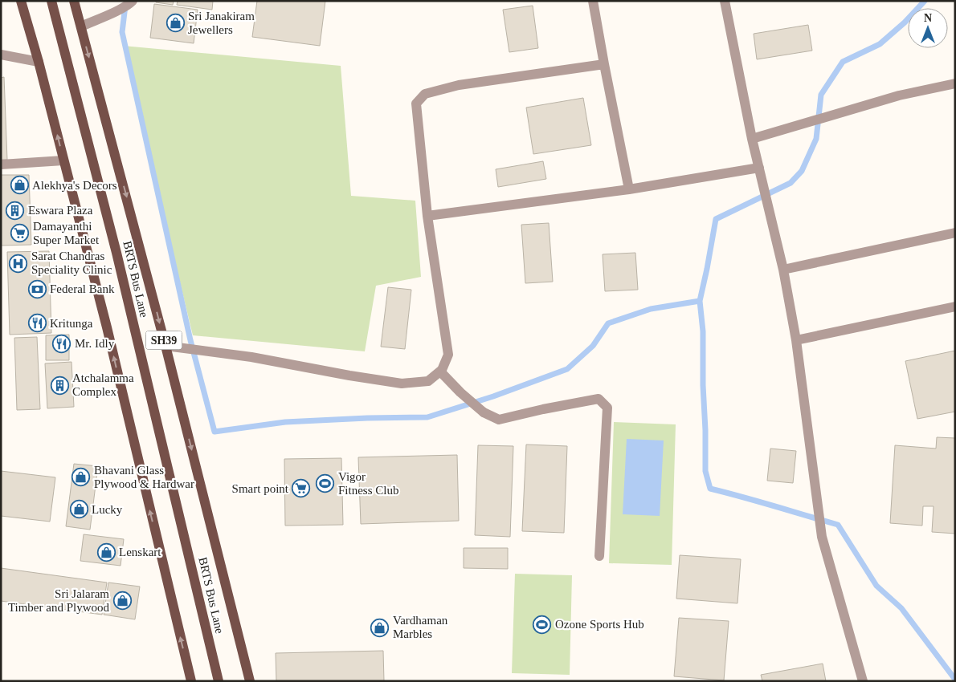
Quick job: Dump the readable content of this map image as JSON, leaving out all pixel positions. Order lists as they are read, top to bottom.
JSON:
{
  "streets": {
    "main road": ["BRTS Bus Lane", "SH39"]
  },
  "places": {
    "shop": [
      "Sri Janakiram Jewellers",
      "Alekhya's Decors",
      "Bhavani Glass Plywood & Hardwar",
      "Lucky",
      "Lenskart",
      "Sri Jalaram Timber and Plywood",
      "Vardhaman Marbles"
    ],
    "building": ["Eswara Plaza", "Atchalamma Complex"],
    "supermarket": ["Damayanthi Super Market", "Smart point"],
    "hospital": ["Sarat Chandras Speciality Clinic"],
    "bank": ["Federal Bank"],
    "restaurant": ["Kritunga", "Mr. Idly"],
    "sports": ["Vigor Fitness Club", "Ozone Sports Hub"]
  },
  "north": "top"
}
